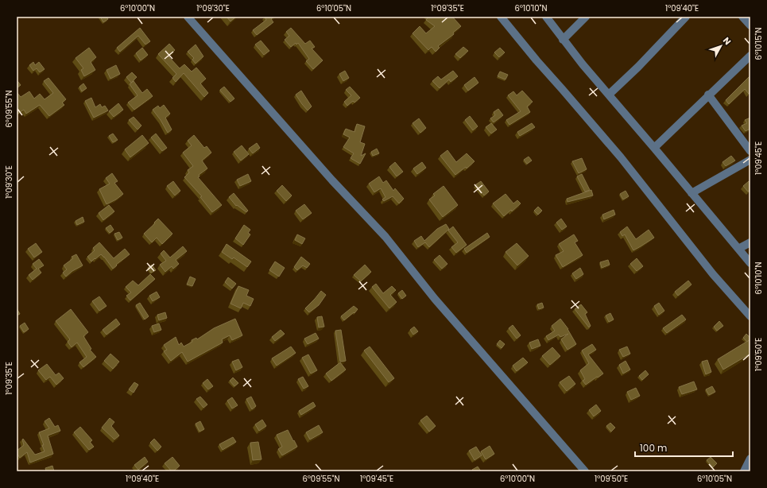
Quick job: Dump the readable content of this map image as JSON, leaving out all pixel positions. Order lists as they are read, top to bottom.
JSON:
{
  "scale_bar": "100 m",
  "north": "top right",
  "coordinates": [
    "6°10'00\"N",
    "1°09'30\"E",
    "6°10'05\"N",
    "1°09'35\"E",
    "6°10'10\"N",
    "1°09'40\"E",
    "6°10'15\"N",
    "6°09'55\"N",
    "1°09'45\"E",
    "1°09'50\"E"
  ]
}
